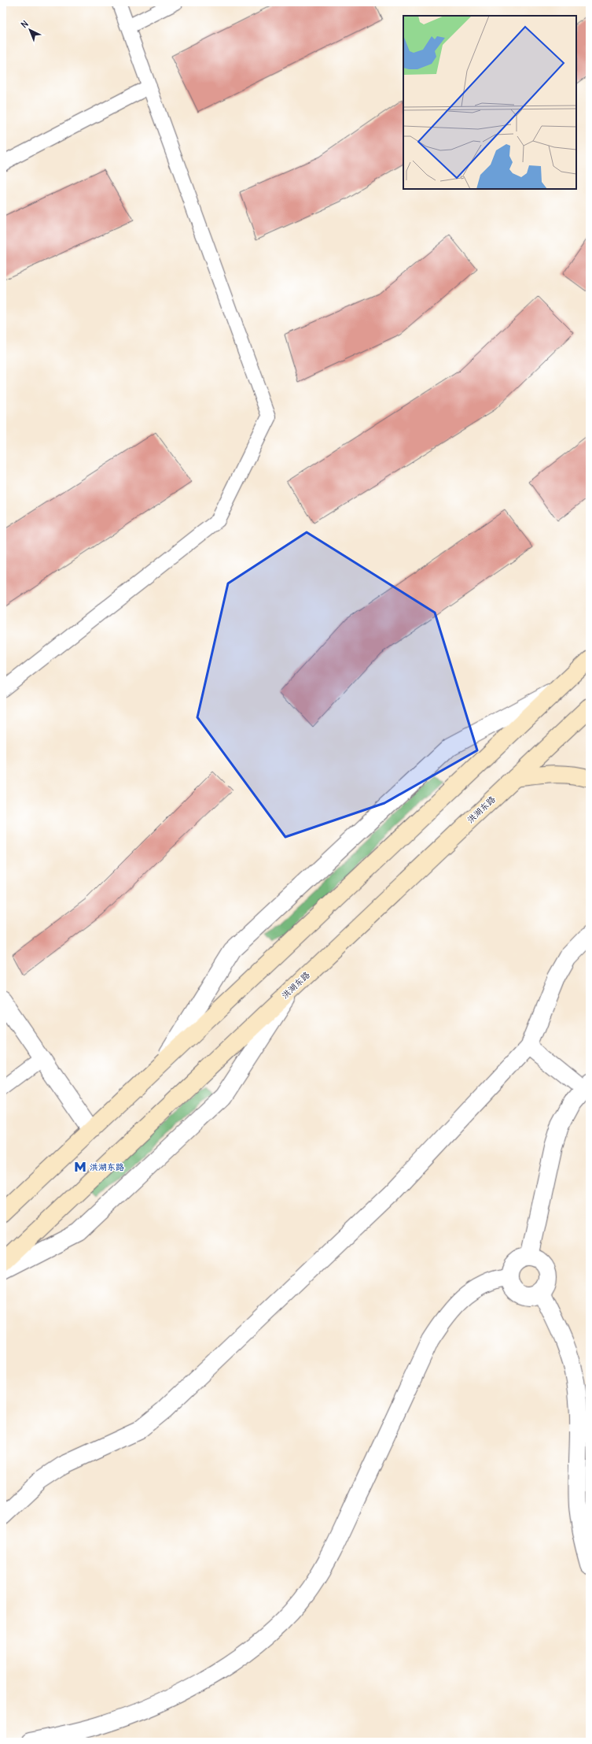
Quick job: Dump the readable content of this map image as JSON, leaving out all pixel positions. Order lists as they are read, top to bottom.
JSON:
{
  "streets": {
    "main road": ["洪湖东路"]
  },
  "places": {
    "metro station": ["洪湖东路"]
  },
  "north": "top left"
}
